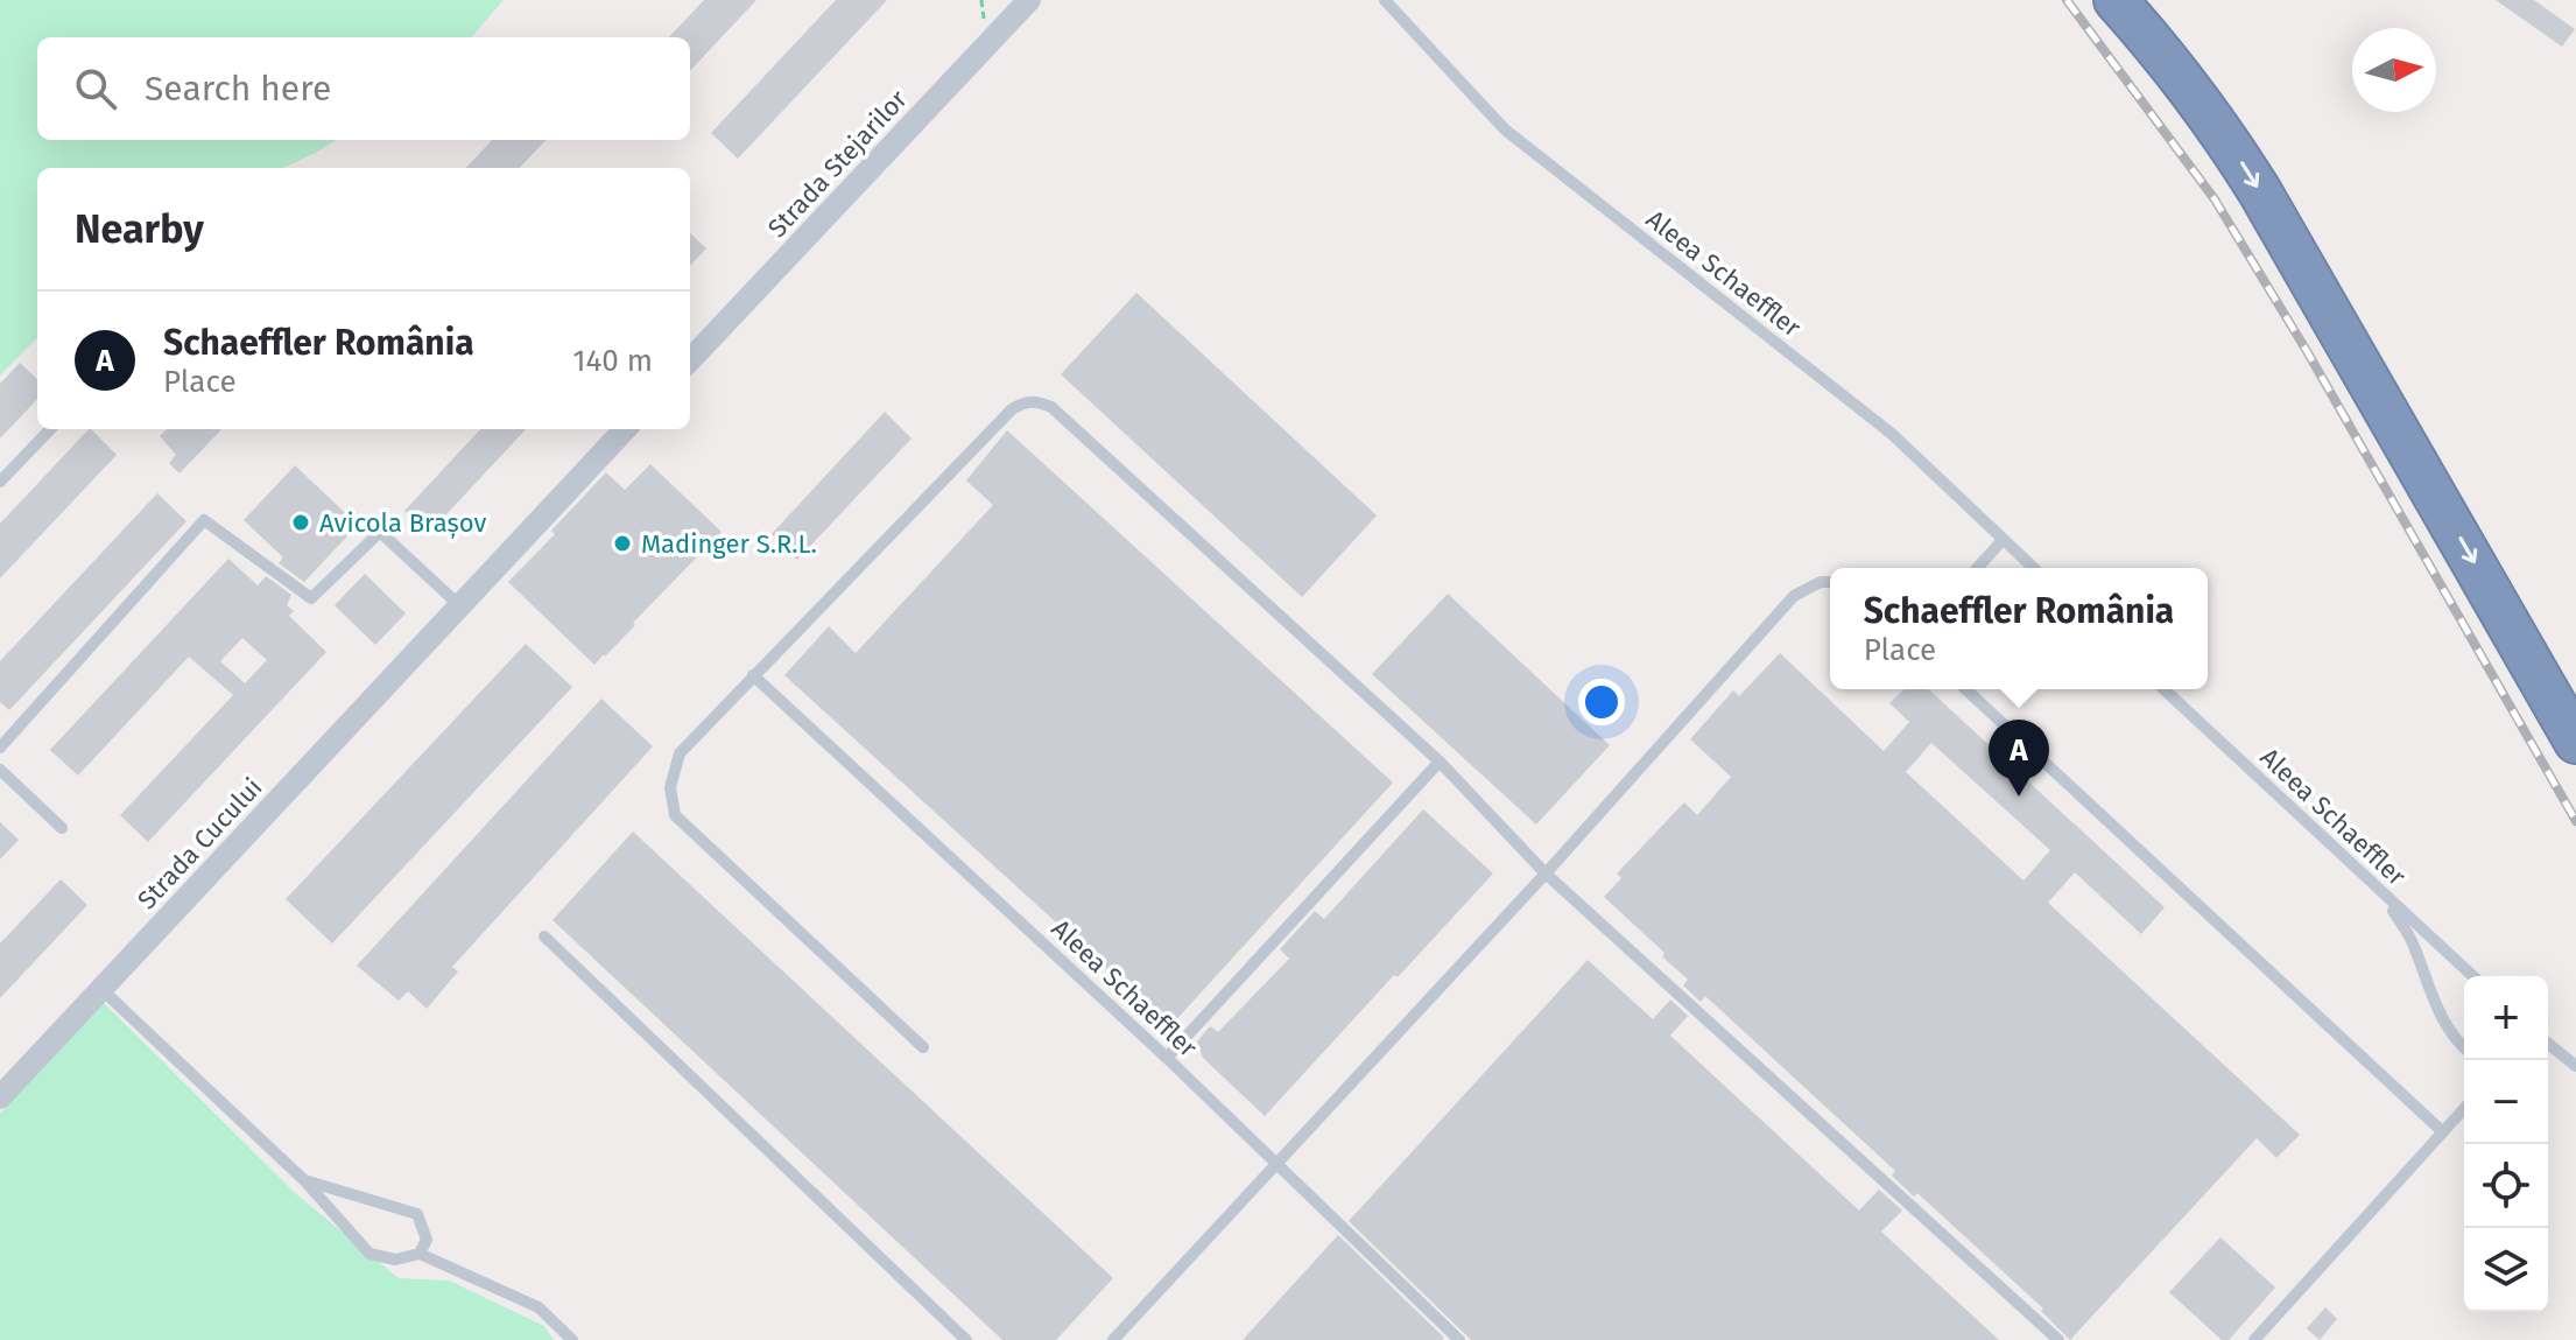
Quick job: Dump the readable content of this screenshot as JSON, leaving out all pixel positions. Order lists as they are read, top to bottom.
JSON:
{
  "streets": {
    "street": ["Strada Stejarilor", "Strada Cucului"],
    "lane": ["Aleea Schaeffler"]
  },
  "places": ["Avicola Brașov", "Madinger S.R.L."],
  "north": "right",
  "page": {
    "search": "Search here",
    "heading": "Nearby",
    "list": [
      {
        "mark": "A",
        "name": "Schaeffler România",
        "note": "Place",
        "value": "140 m"
      }
    ],
    "popup": ["Schaeffler România", "Place"],
    "pins": "A",
    "map_buttons": ["+", "−"]
  }
}
